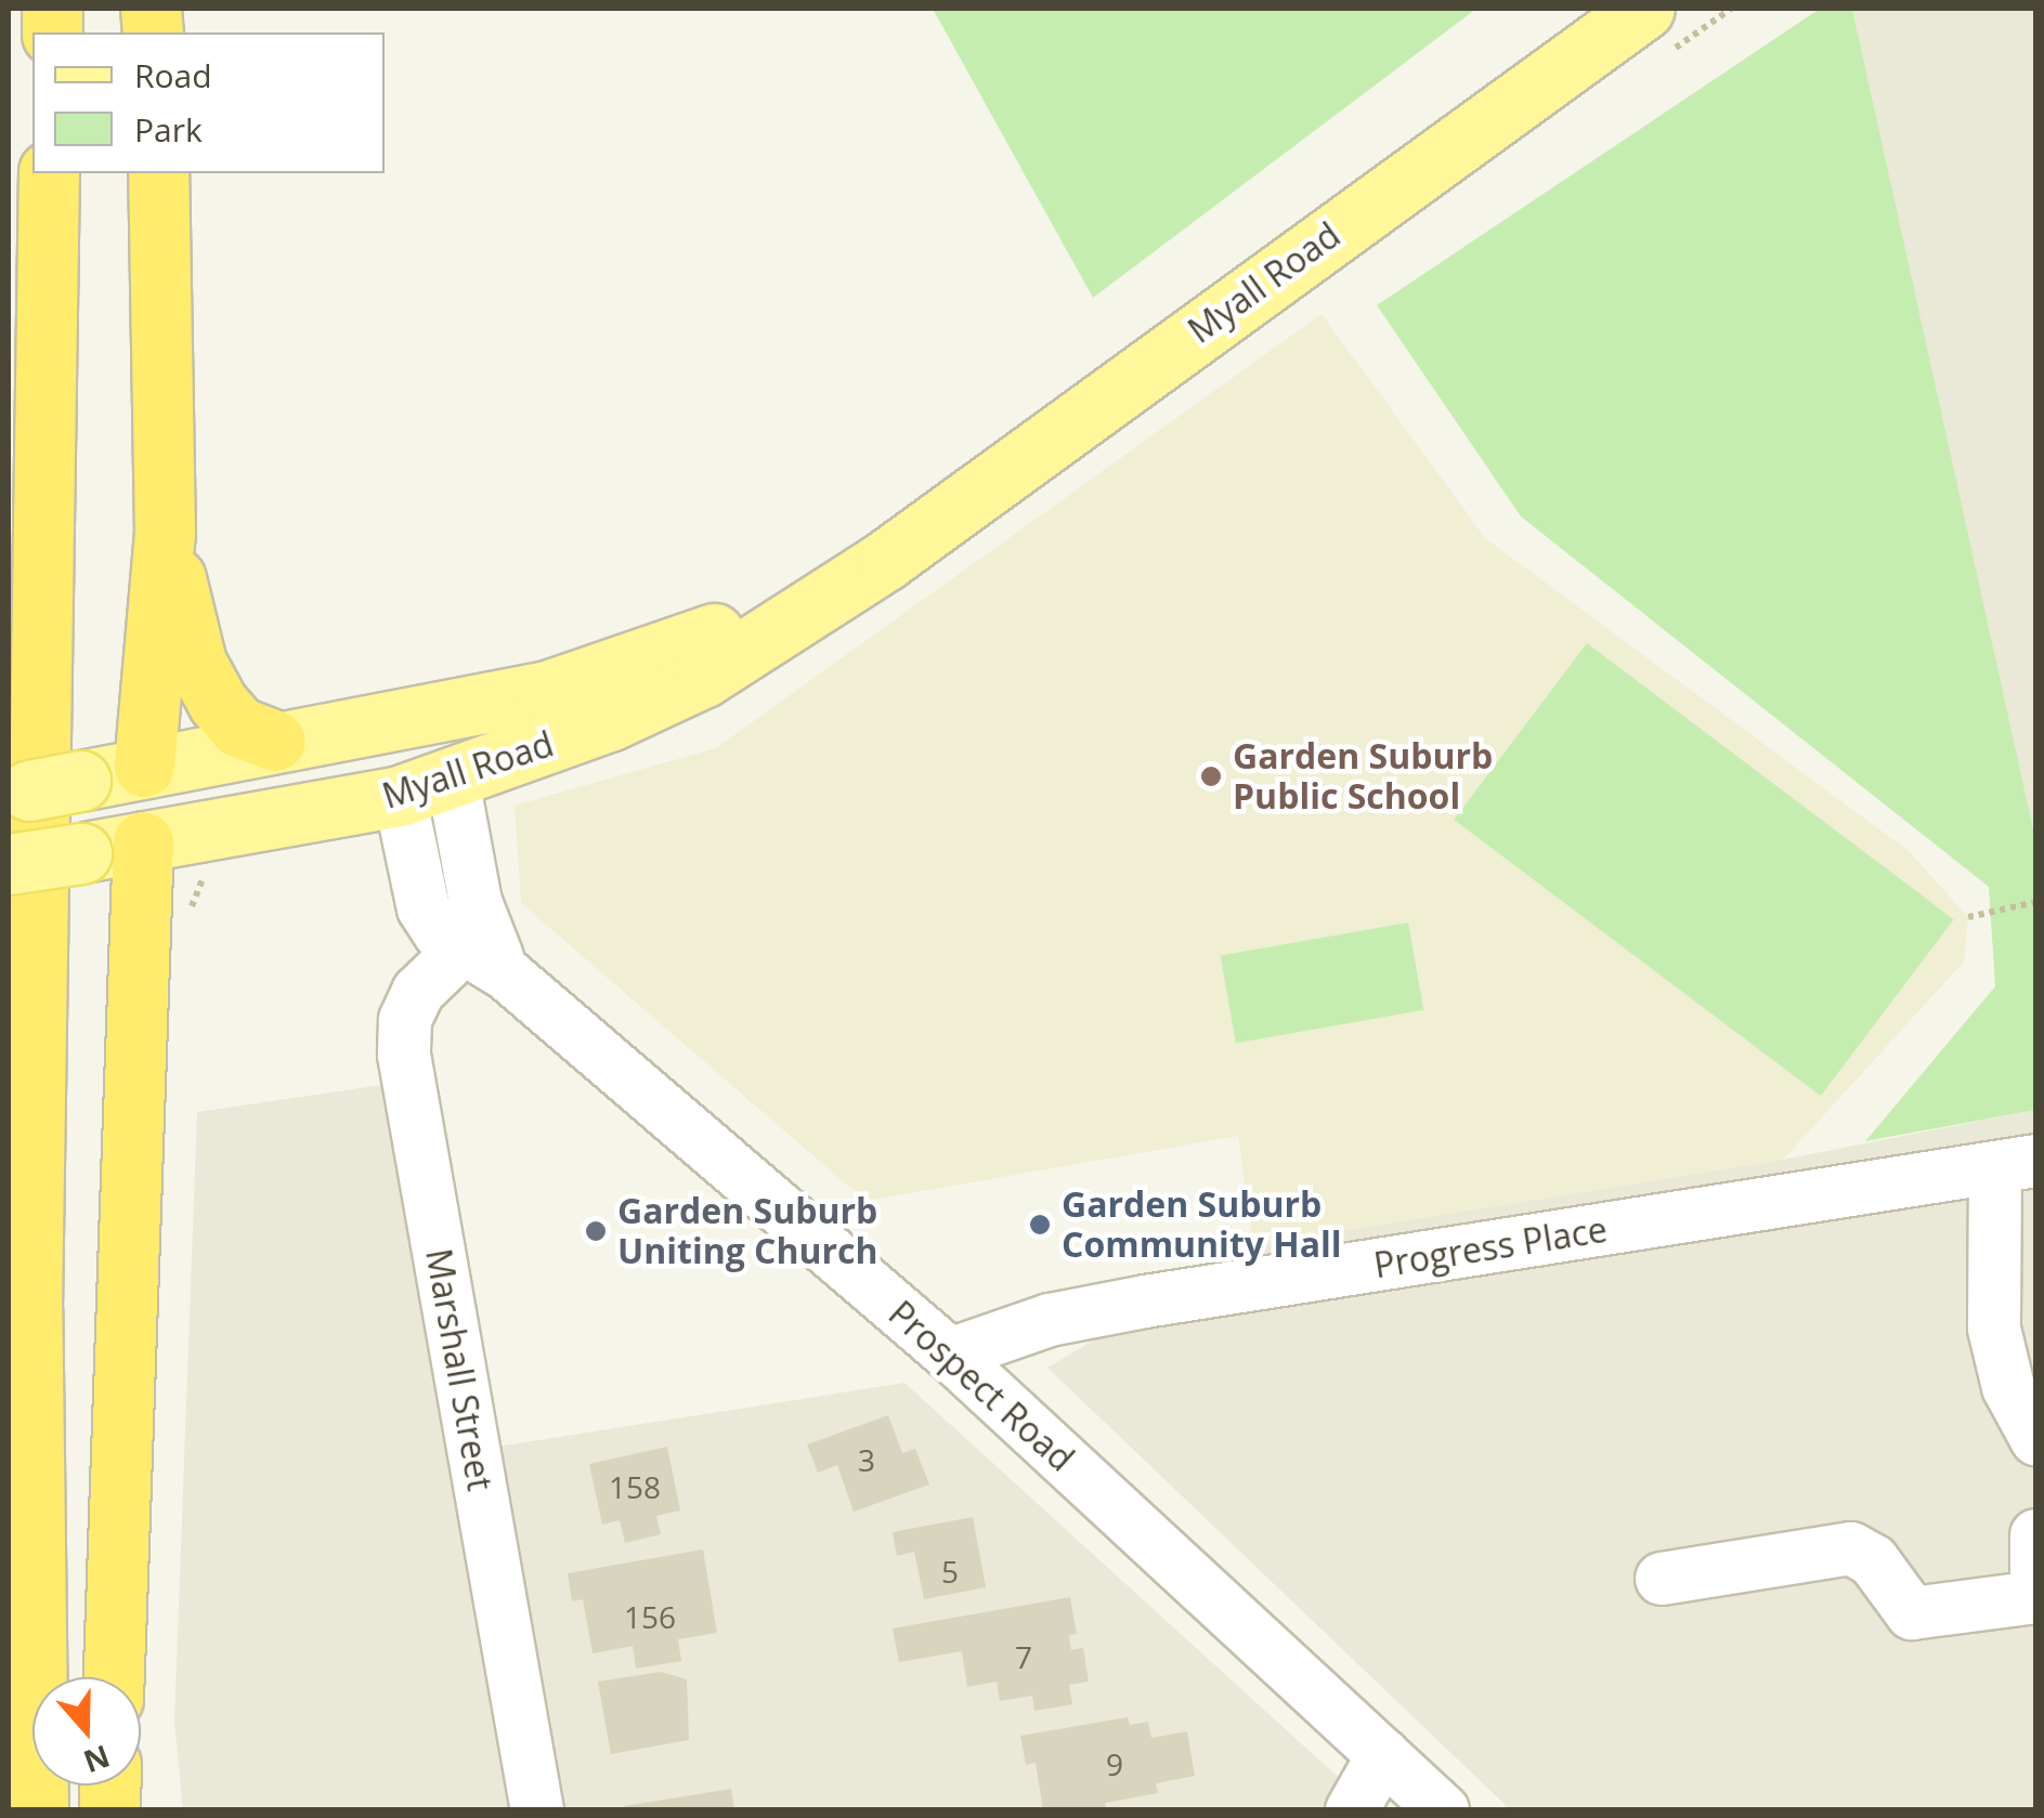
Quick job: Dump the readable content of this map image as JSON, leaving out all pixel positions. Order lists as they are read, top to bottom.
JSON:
{
  "streets": {
    "main road": ["Myall Road"],
    "street": ["Progress Place", "Marshall Street", "Prospect Road"]
  },
  "crossings": [
    ["Myall Road", "Prospect Road"],
    ["Progress Place", "Prospect Road"],
    ["Marshall Street", "Prospect Road"]
  ],
  "places": ["Garden Suburb Public School", "Garden Suburb Community Hall", "Garden Suburb Uniting Church"],
  "house_numbers": [
    "3",
    "158",
    "5",
    "156",
    "7",
    "9"
  ],
  "legend": ["Road", "Park"],
  "north": "bottom"
}
